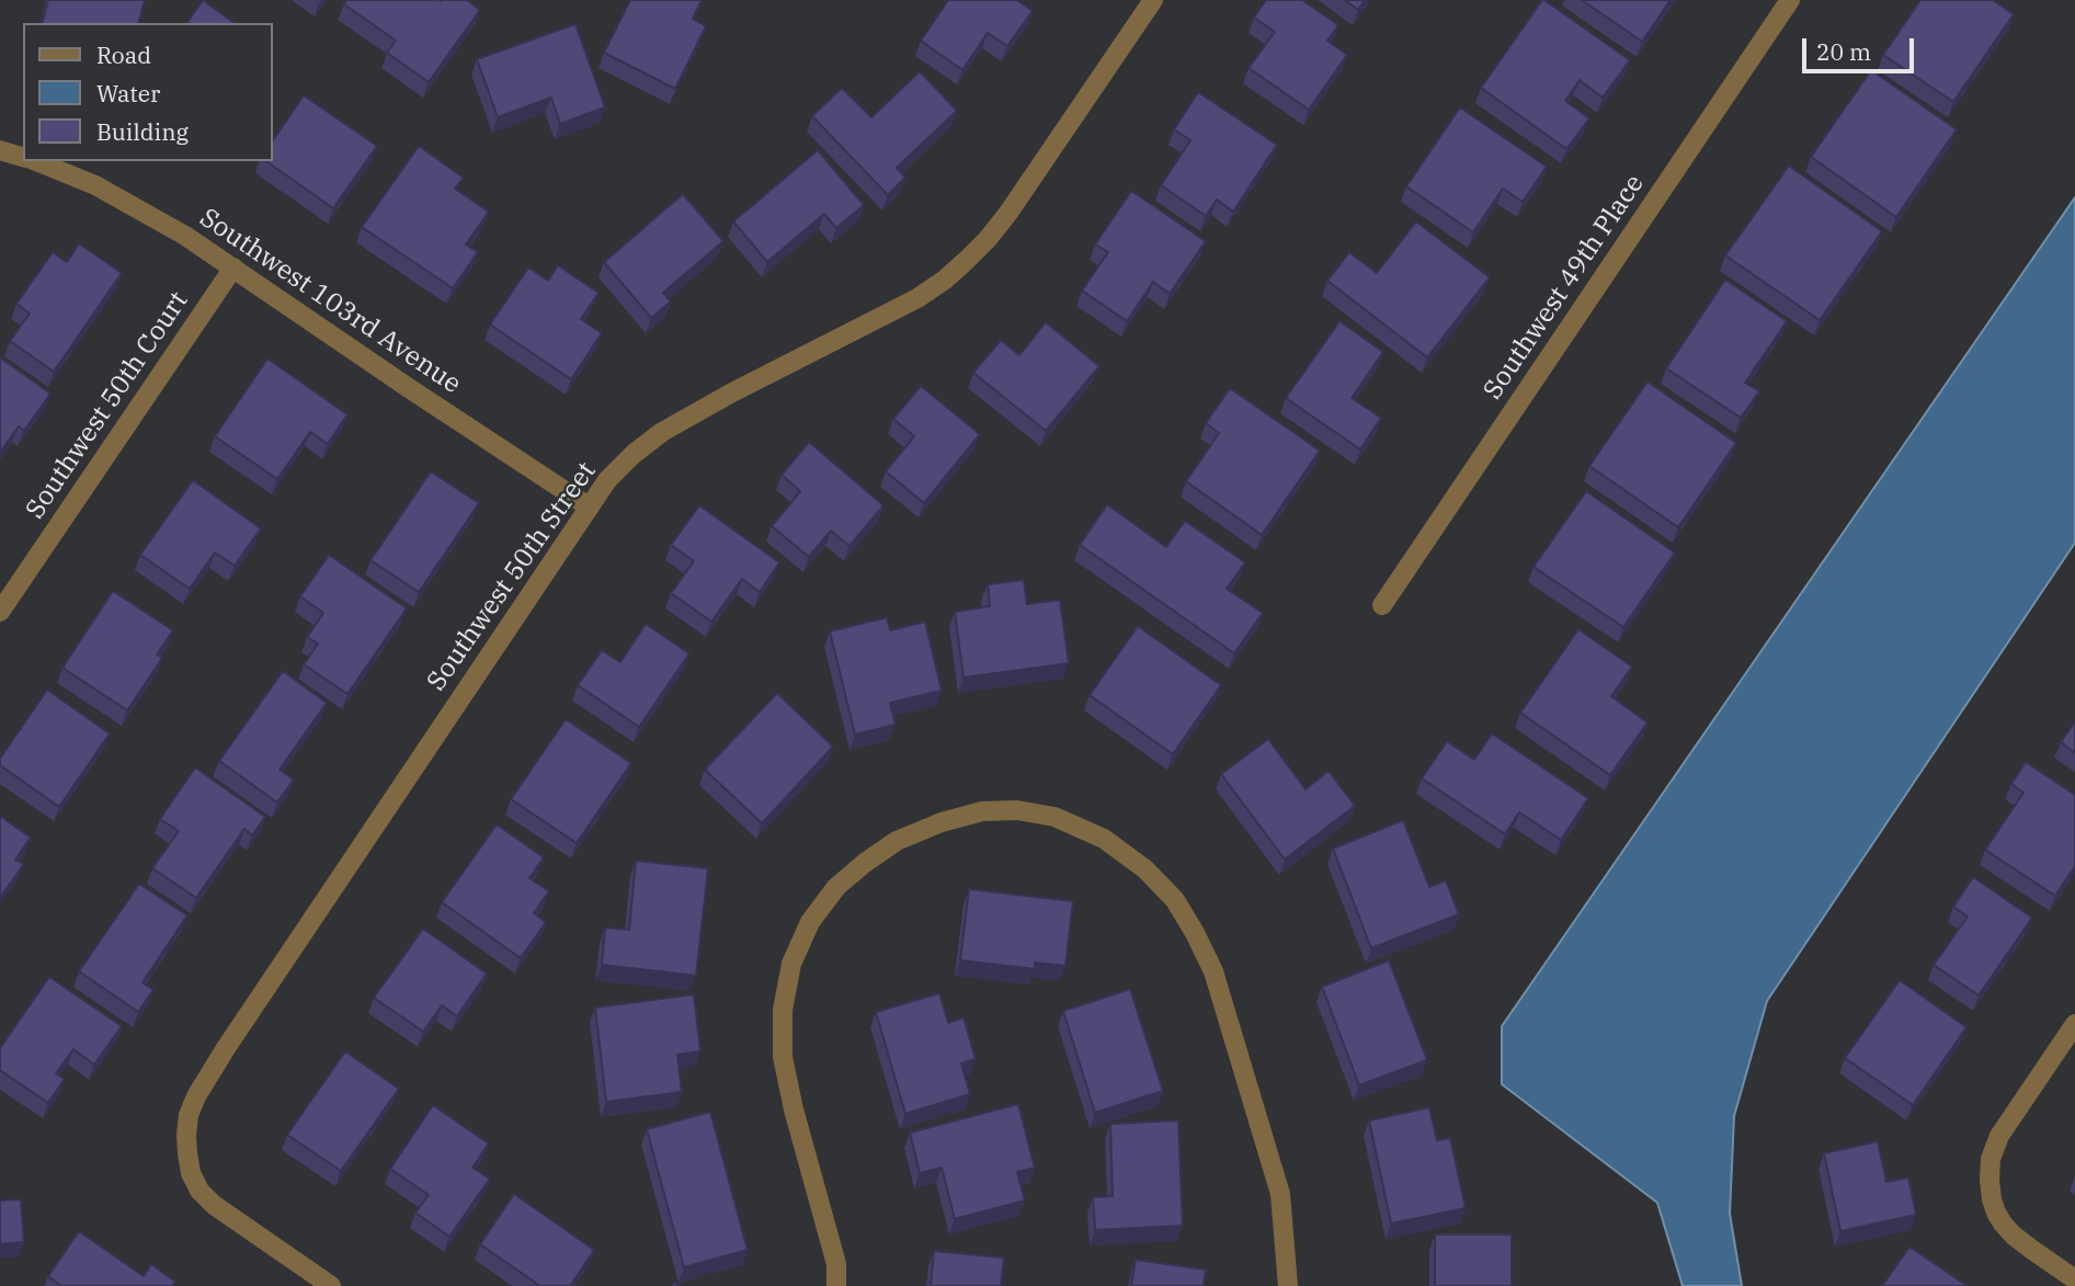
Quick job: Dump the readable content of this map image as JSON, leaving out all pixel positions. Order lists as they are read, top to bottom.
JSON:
{
  "streets": {
    "street": [
      "Southwest 49th Place",
      "Southwest 103rd Avenue",
      "Southwest 50th Court",
      "Southwest 50th Street"
    ]
  },
  "crossings": [
    ["Southwest 103rd Avenue", "Southwest 50th Court"],
    ["Southwest 103rd Avenue", "Southwest 50th Street"]
  ],
  "legend": ["Road", "Water", "Building"],
  "scale_bar": "20 m"
}
